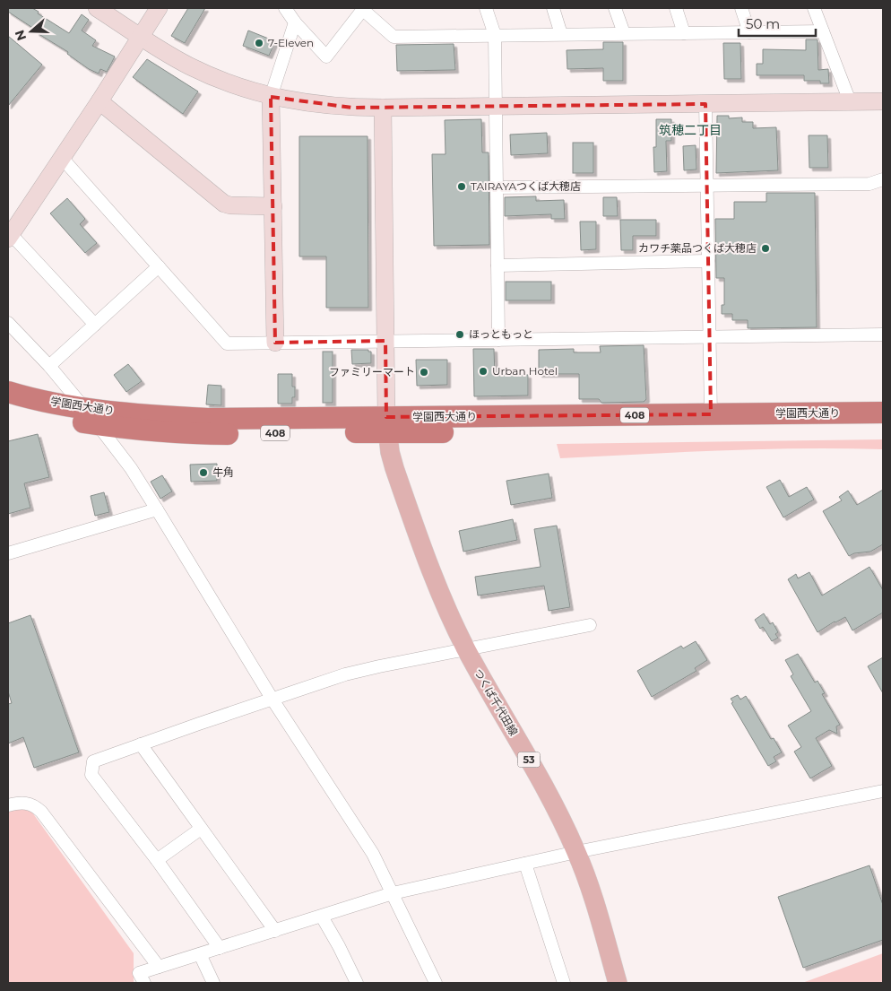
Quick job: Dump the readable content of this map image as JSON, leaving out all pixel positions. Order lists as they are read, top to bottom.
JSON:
{
  "streets": {
    "highway": ["学園西大通り", "408"],
    "main road": ["つくば千代田線", "53"]
  },
  "crossings": [
    ["学園西大通り", "つくば千代田線"]
  ],
  "districts": ["筑穂二丁目"],
  "places": [
    "7-Eleven",
    "TAIRAYAつくば大穂店",
    "カワチ薬品つくば大穂店",
    "ほっともっと",
    "Urban Hotel",
    "ファミリーマート",
    "牛角"
  ],
  "scale_bar": "50 m",
  "north": "left"
}
